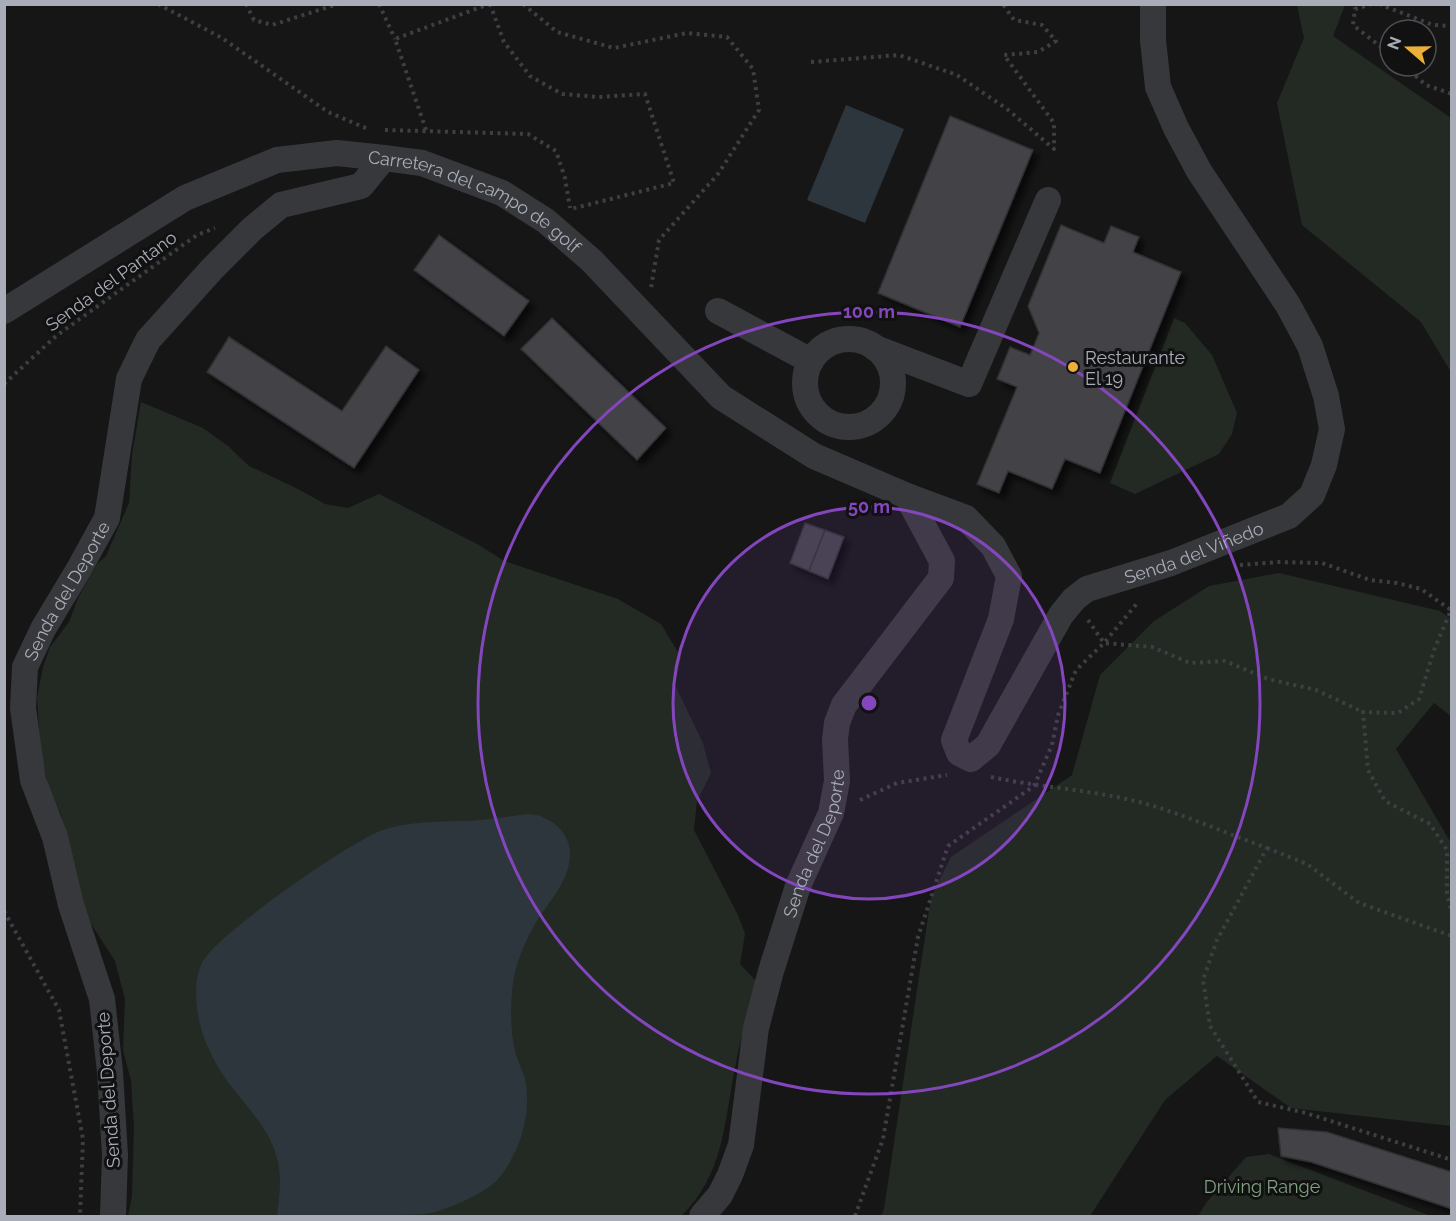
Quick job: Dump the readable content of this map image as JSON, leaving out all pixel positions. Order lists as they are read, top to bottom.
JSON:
{
  "streets": {
    "street": ["Carretera del campo de golf", "Senda del Viñedo", "Senda del Deporte"],
    "path": ["Senda del Pantano"]
  },
  "crossings": [
    ["Carretera del campo de golf", "Senda del Deporte"],
    ["Senda del Pantano", "Senda del Deporte"]
  ],
  "parks": ["Driving Range"],
  "places": ["Restaurante El 19"],
  "north": "left",
  "rings": ["100 m", "50 m"]
}
